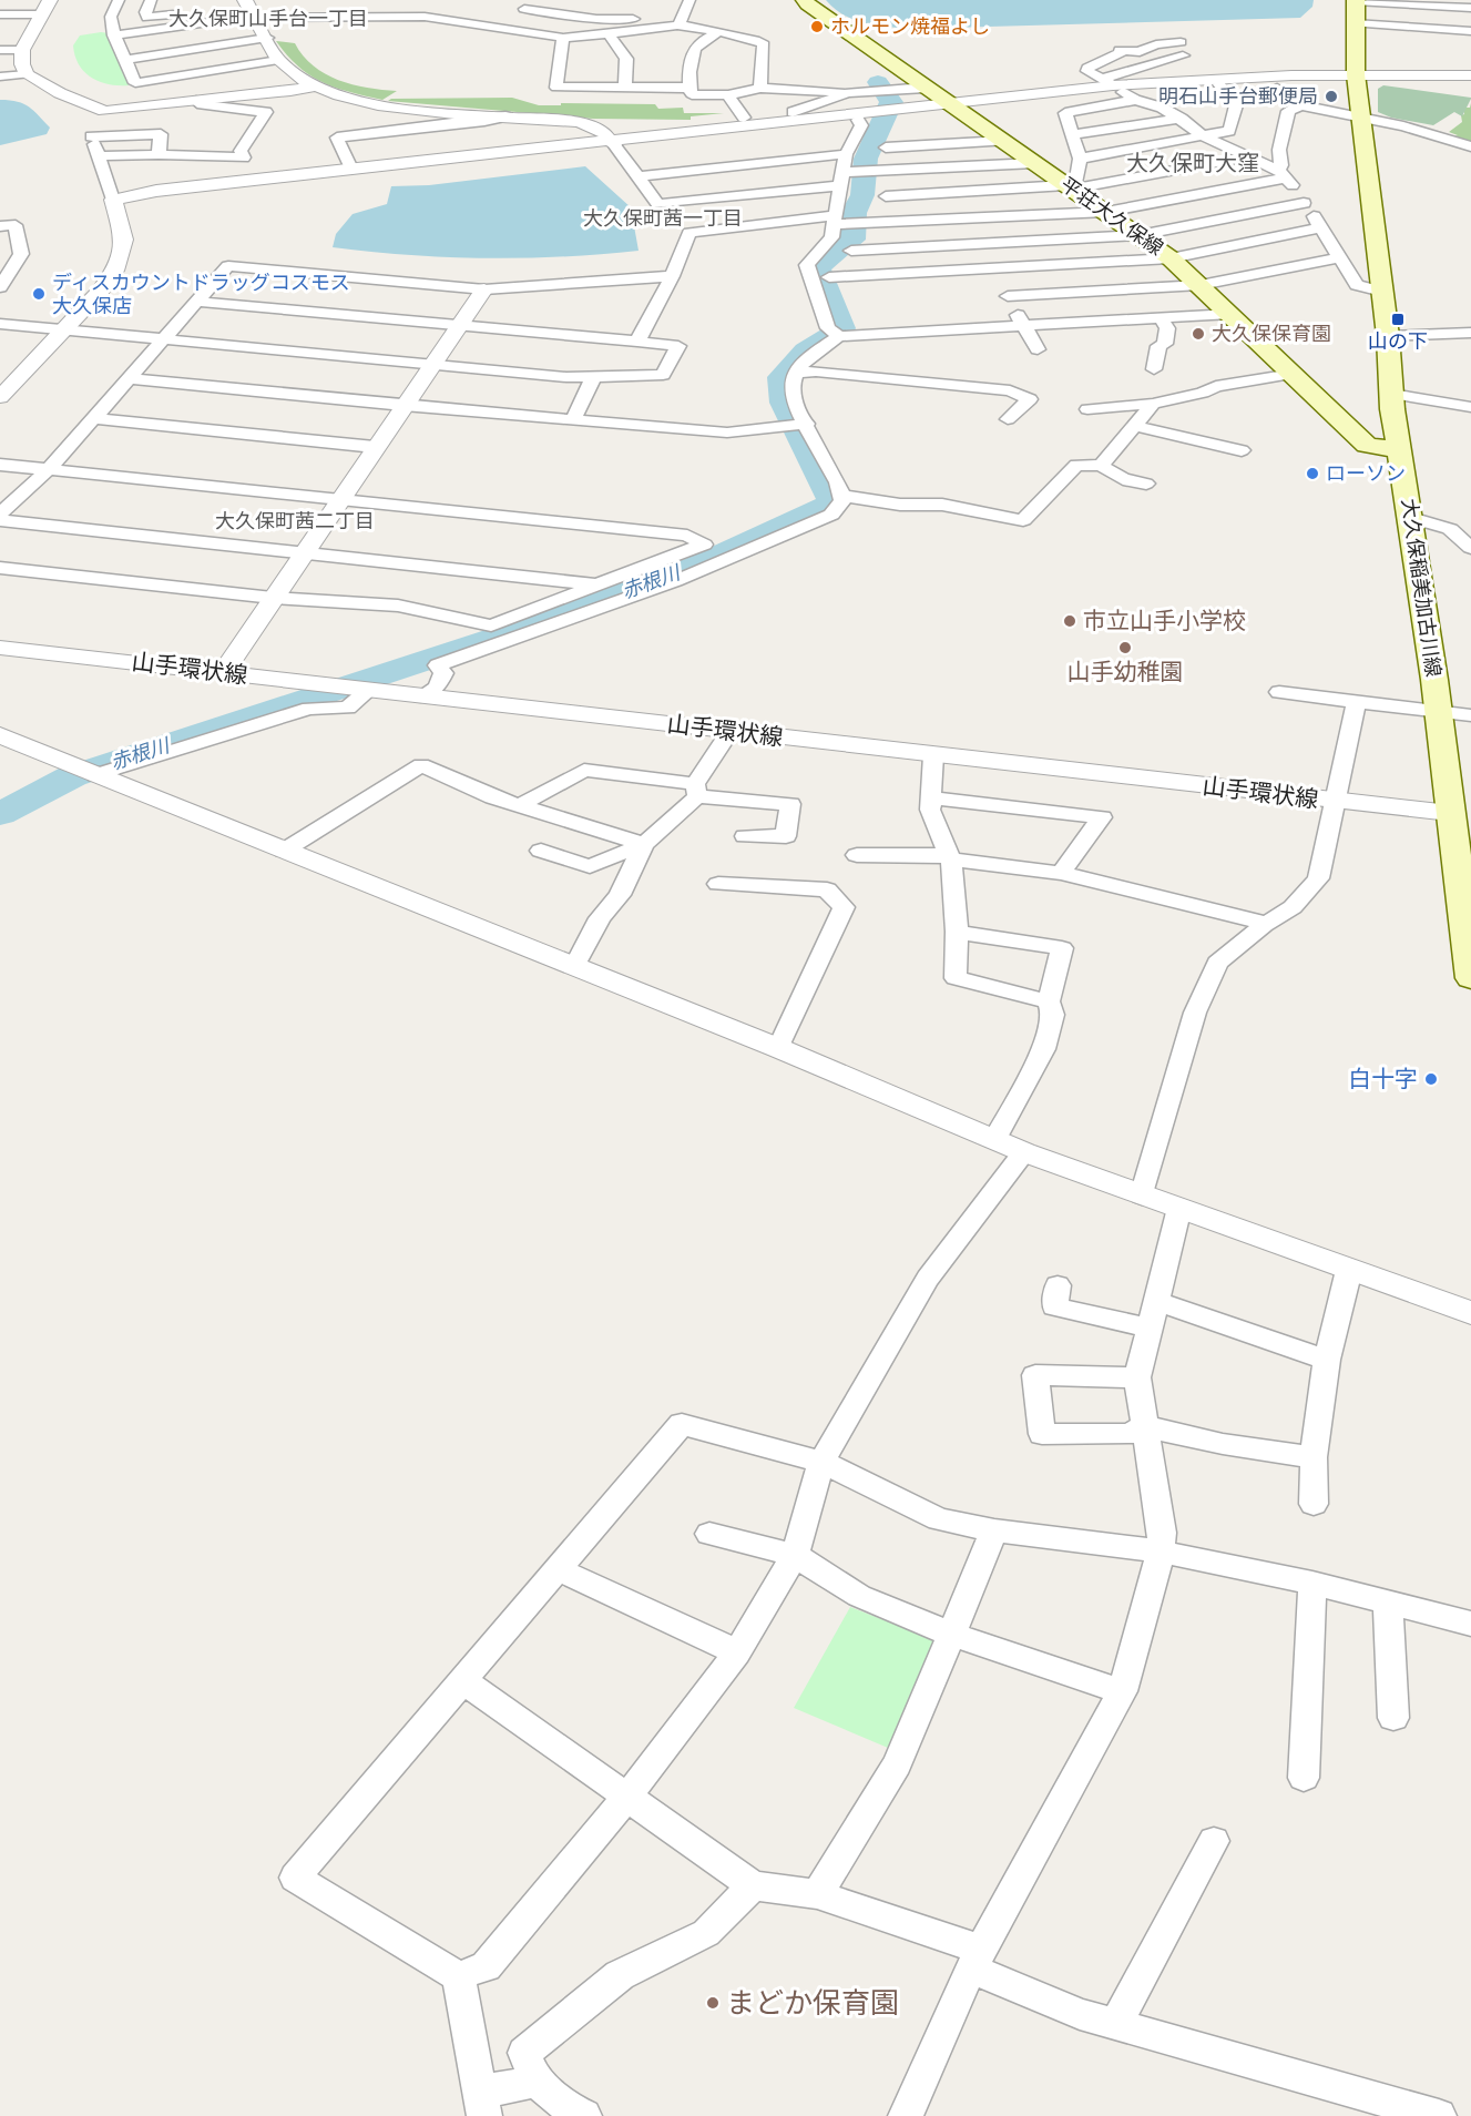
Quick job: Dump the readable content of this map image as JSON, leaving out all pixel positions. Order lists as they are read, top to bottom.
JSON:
{
  "streets": {
    "main road": ["平荘大久保線", "大久保稲美加古川線"],
    "street": ["山手環状線"]
  },
  "crossings": [
    ["平荘大久保線", "大久保稲美加古川線"],
    ["大久保稲美加古川線", "山手環状線"]
  ],
  "districts": [
    "大久保町山手台一丁目",
    "大久保町大窪",
    "大久保町茜一丁目",
    "大久保町茜二丁目"
  ],
  "water": ["赤根川"],
  "places": {
    "other": [
      "ホルモン焼福よし",
      "明石山手台郵便局",
      "ディスカウントドラッグコスモス 大久保店",
      "大久保保育園",
      "ローソン",
      "市立山手小学校",
      "山手幼稚園",
      "白十字",
      "まどか保育園"
    ],
    "transit": ["山の下"]
  }
}
